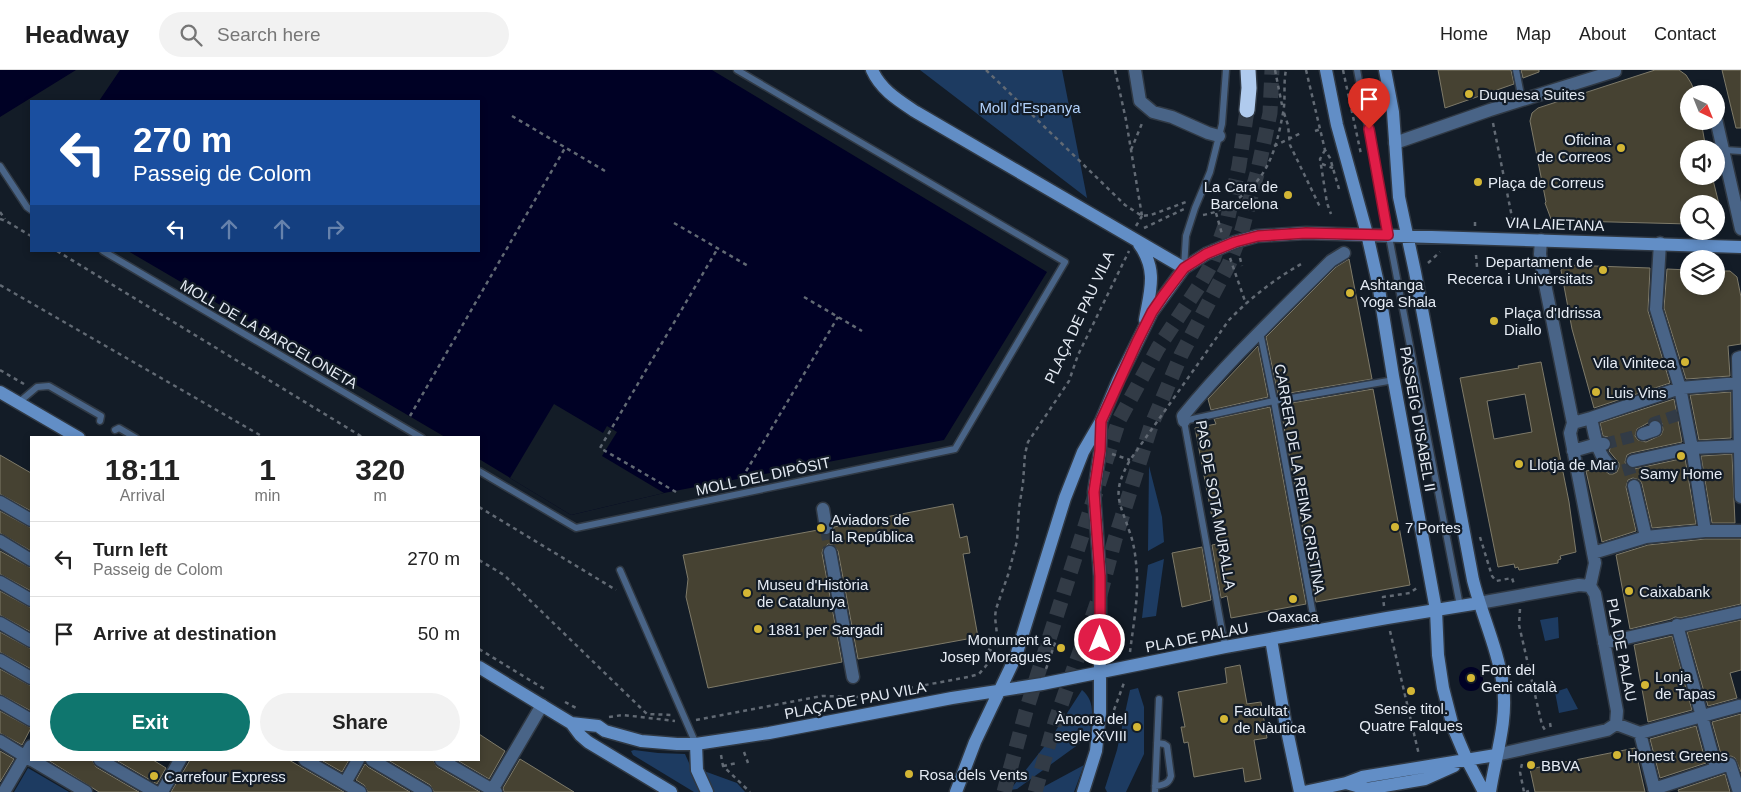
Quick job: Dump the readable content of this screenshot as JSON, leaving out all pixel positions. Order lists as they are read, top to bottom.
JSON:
{
  "streets": {
    "street": [
      "VIA LAIETANA",
      "PLAÇA DE PAU VILA",
      "PASSEIG D'ISABEL II",
      "PAS DE SOTA MURALLA",
      "PLA DE PALAU"
    ],
    "lane": ["MOLL DE LA BARCELONETA", "MOLL DEL DIPÒSIT", "CARRER DE LA REINA CRISTINA"]
  },
  "crossings": [
    ["VIA LAIETANA", "PASSEIG D'ISABEL II"],
    ["PLAÇA DE PAU VILA", "PLA DE PALAU"],
    ["PASSEIG D'ISABEL II", "PLA DE PALAU"],
    ["CARRER DE LA REINA CRISTINA", "PAS DE SOTA MURALLA"],
    ["CARRER DE LA REINA CRISTINA", "PLA DE PALAU"],
    ["PAS DE SOTA MURALLA", "PLA DE PALAU"]
  ],
  "parks": ["Moll d'Espanya"],
  "places": [
    "Duquesa Suites",
    "Oficina de Correos",
    "Plaça de Correus",
    "La Cara de Barcelona",
    "Departament de Recerca i Universitats",
    "Ashtanga Yoga Shala",
    "Plaça d'Idrissa Diallo",
    "Vila Viniteca",
    "Luis Vins",
    "Samy Home",
    "Llotja de Mar",
    "7 Portes",
    "Aviadors de la República",
    "Caixabank",
    "Museu d'Història de Catalunya",
    "Oaxaca",
    "1881 per Sargadi",
    "Monument a Josep Moragues",
    "Font del Geni català",
    "Lonja de Tapas",
    "Sense titol. Quatre Falques",
    "Facultat de Nàutica",
    "Àncora del segle XVIII",
    "Honest Greens",
    "BBVA",
    "Rosa dels Vents",
    "Carrefour Express"
  ],
  "north": "bottom right",
  "page": {
    "header": "Headway",
    "search": "Search here",
    "nav": [
      "Home",
      "Map",
      "About",
      "Contact"
    ],
    "turn": ["270 m", "Passeig de Colom"],
    "eta": [
      "18:11",
      "Arrival",
      "1",
      "min",
      "320",
      "m"
    ],
    "list": [
      {
        "name": "Turn left",
        "note": "Passeig de Colom",
        "value": "270 m"
      },
      {
        "name": "Arrive at destination",
        "value": "50 m"
      }
    ],
    "buttons": ["Exit", "Share"]
  }
}
